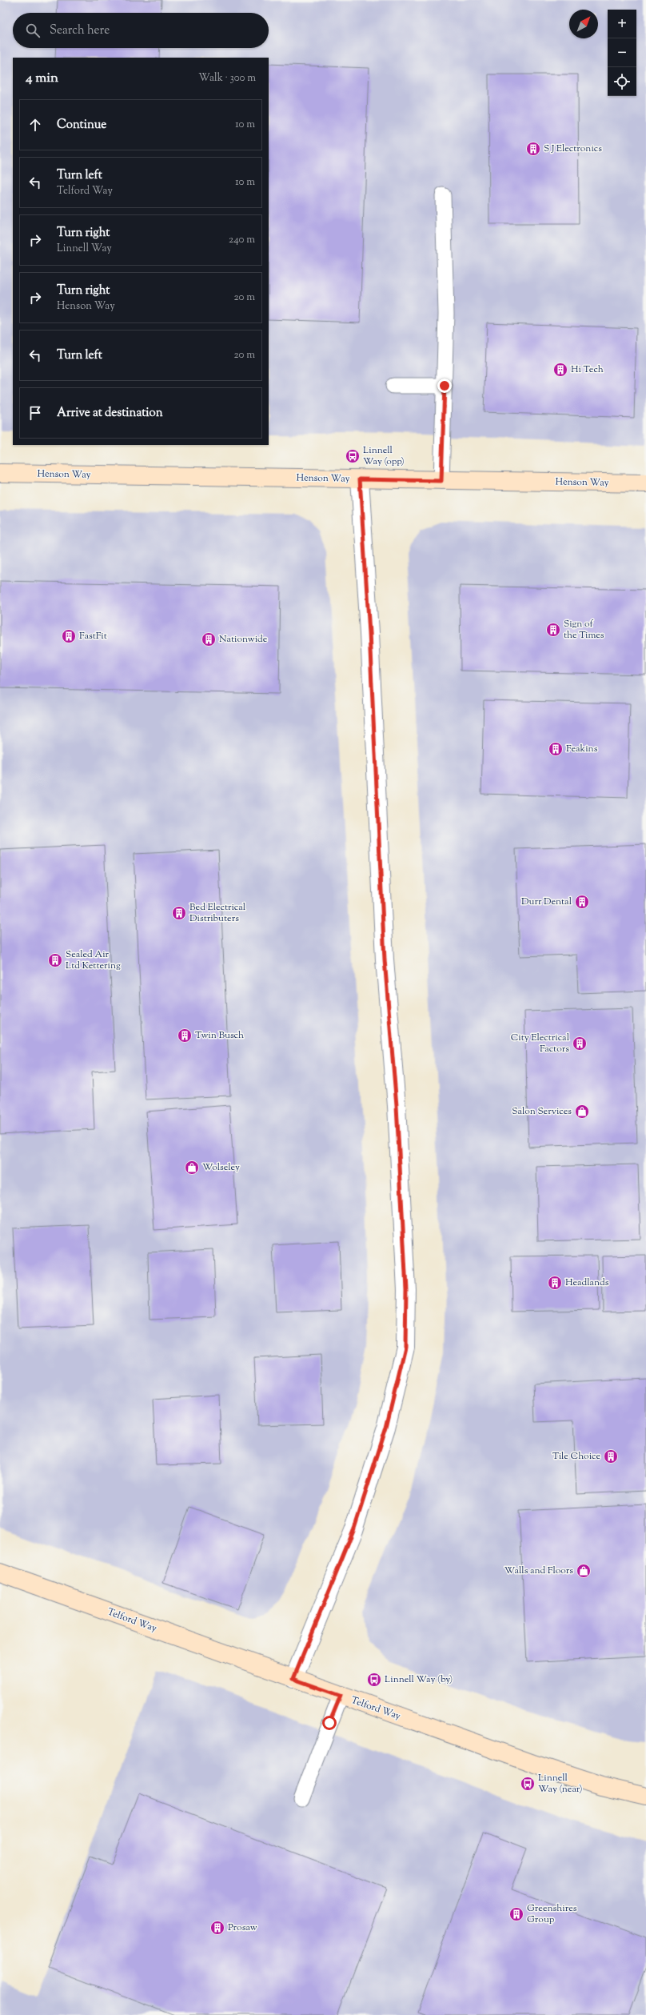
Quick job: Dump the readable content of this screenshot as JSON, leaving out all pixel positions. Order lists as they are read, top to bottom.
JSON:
{
  "streets": {
    "street": ["Henson Way", "Telford Way"]
  },
  "places": {
    "building": [
      "S J Electronics",
      "Hi Tech",
      "Sign of the Times",
      "FastFit",
      "Nationwide",
      "Feakins",
      "Durr Dental",
      "Bed Electrical Distributers",
      "Sealed Air Ltd Kettering",
      "Twin Busch",
      "City Electrical Factors",
      "Headlands",
      "Tile Choice",
      "Greenshires Group",
      "Prosaw"
    ],
    "bus stop": ["Linnell Way (opp)", "Linnell Way (by)", "Linnell Way (near)"],
    "shop": ["Salon Services", "Wolseley", "Walls and Floors"]
  },
  "north": "top right",
  "page": {
    "map_buttons": ["+", "−"],
    "search": "Search here",
    "heading": ["4 min", "Walk · 300 m"],
    "list": [
      ["Continue", "10 m"],
      ["Turn left", "Telford Way", "10 m"],
      ["Turn right", "Linnell Way", "240 m"],
      ["Turn right", "Henson Way", "20 m"],
      ["Turn left", "20 m"],
      "Arrive at destination"
    ]
  }
}
